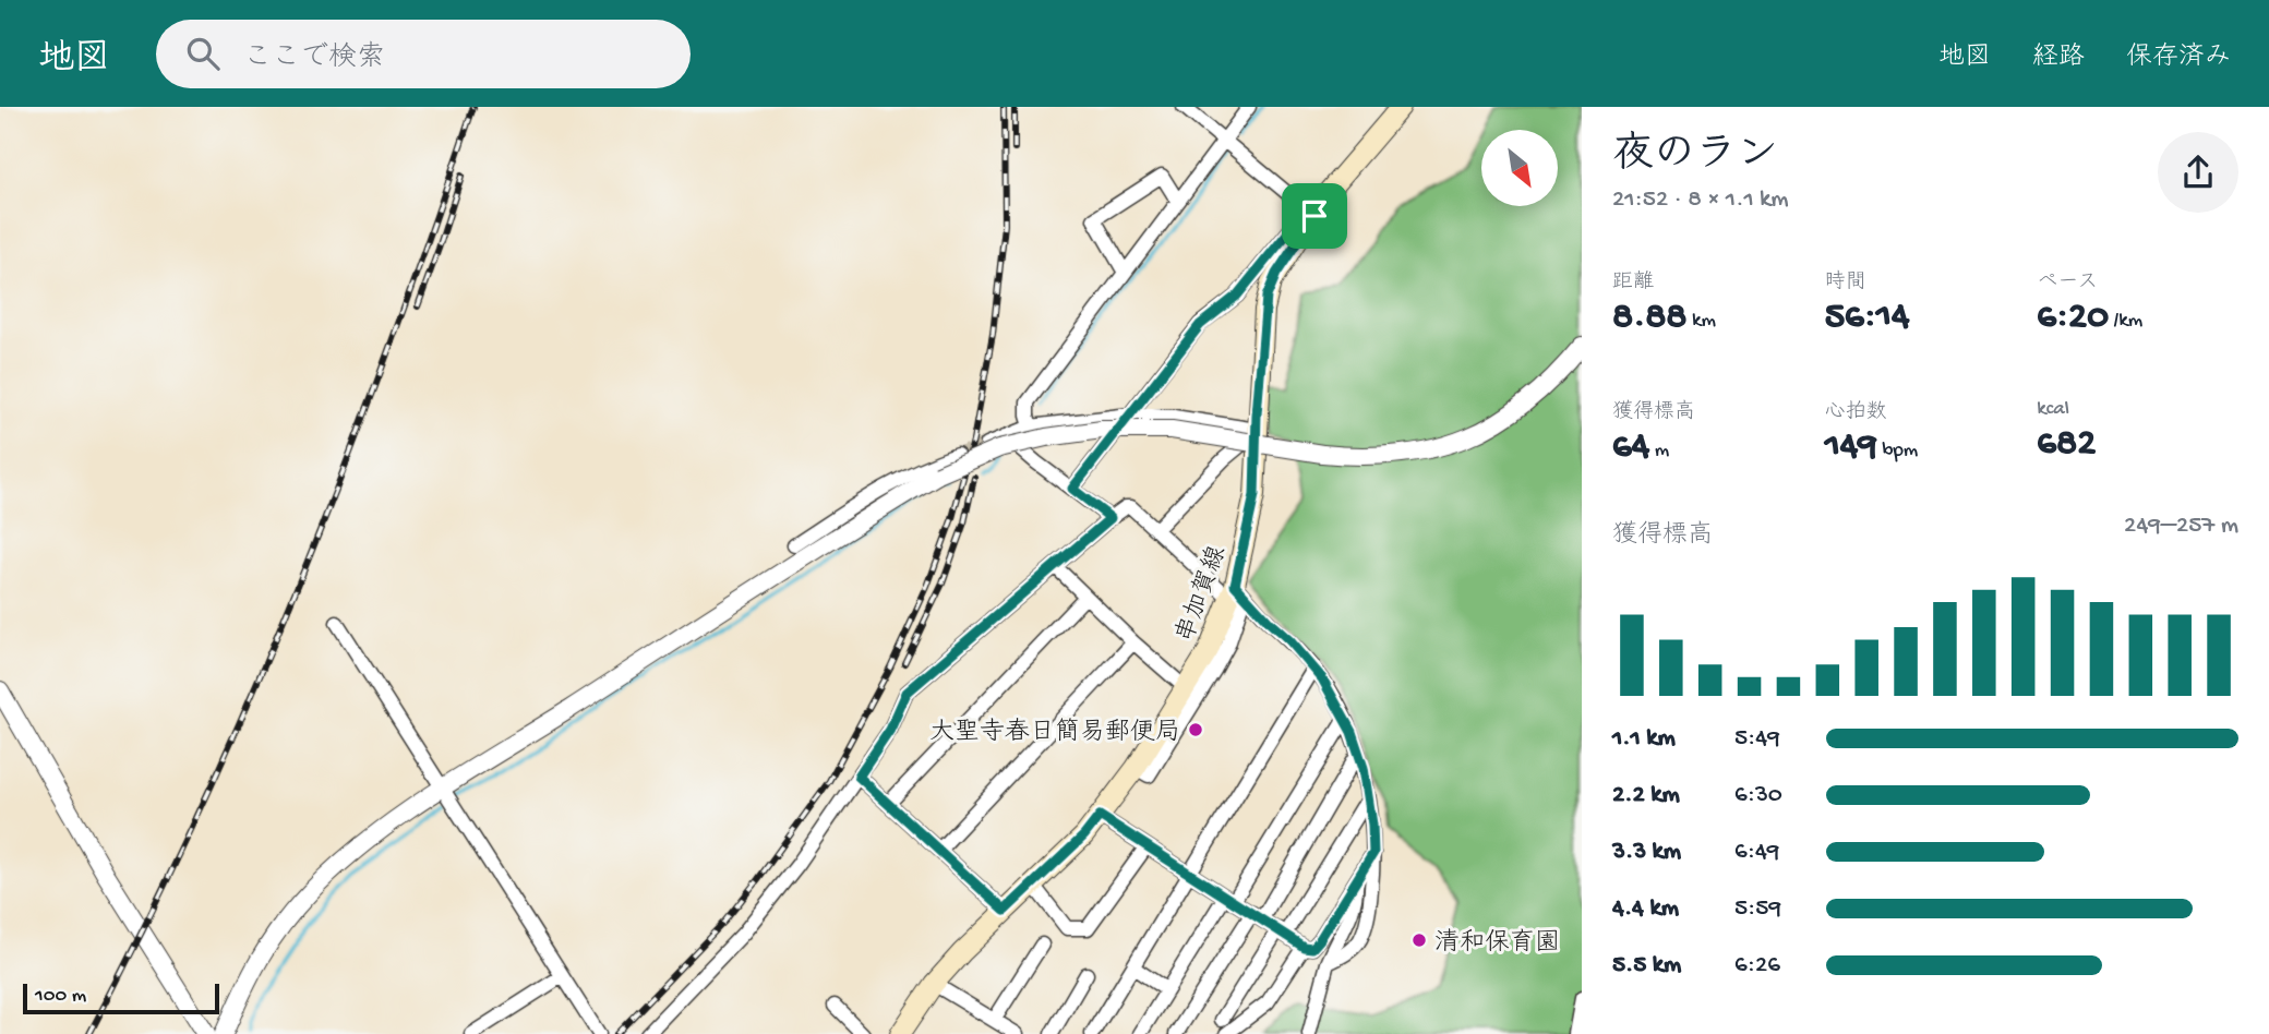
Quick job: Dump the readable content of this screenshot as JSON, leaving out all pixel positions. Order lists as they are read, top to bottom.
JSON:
{
  "streets": {
    "main road": ["串加賀線"]
  },
  "places": ["大聖寺春日簡易郵便局", "清和保育園"],
  "scale_bar": "100 m",
  "north": "bottom right",
  "page": {
    "header": "地図",
    "search": "ここで検索",
    "nav": ["地図", "経路", "保存済み"],
    "heading": ["夜のラン", "21:52 · 8 × 1.1 km"],
    "stats": [
      ["距離", "8.88 km"],
      ["時間", "56:14"],
      ["ペース", "6:20 /km"],
      ["獲得標高", "64 m"],
      ["心拍数", "149 bpm"],
      ["kcal", "682"]
    ],
    "chart": ["獲得標高", "249–257 m"],
    "list": [
      {
        "name": "1.1 km",
        "note": "5:49"
      },
      {
        "name": "2.2 km",
        "note": "6:30"
      },
      {
        "name": "3.3 km",
        "note": "6:49"
      },
      {
        "name": "4.4 km",
        "note": "5:59"
      },
      {
        "name": "5.5 km",
        "note": "6:26"
      }
    ],
    "scale": "100 m"
  }
}
